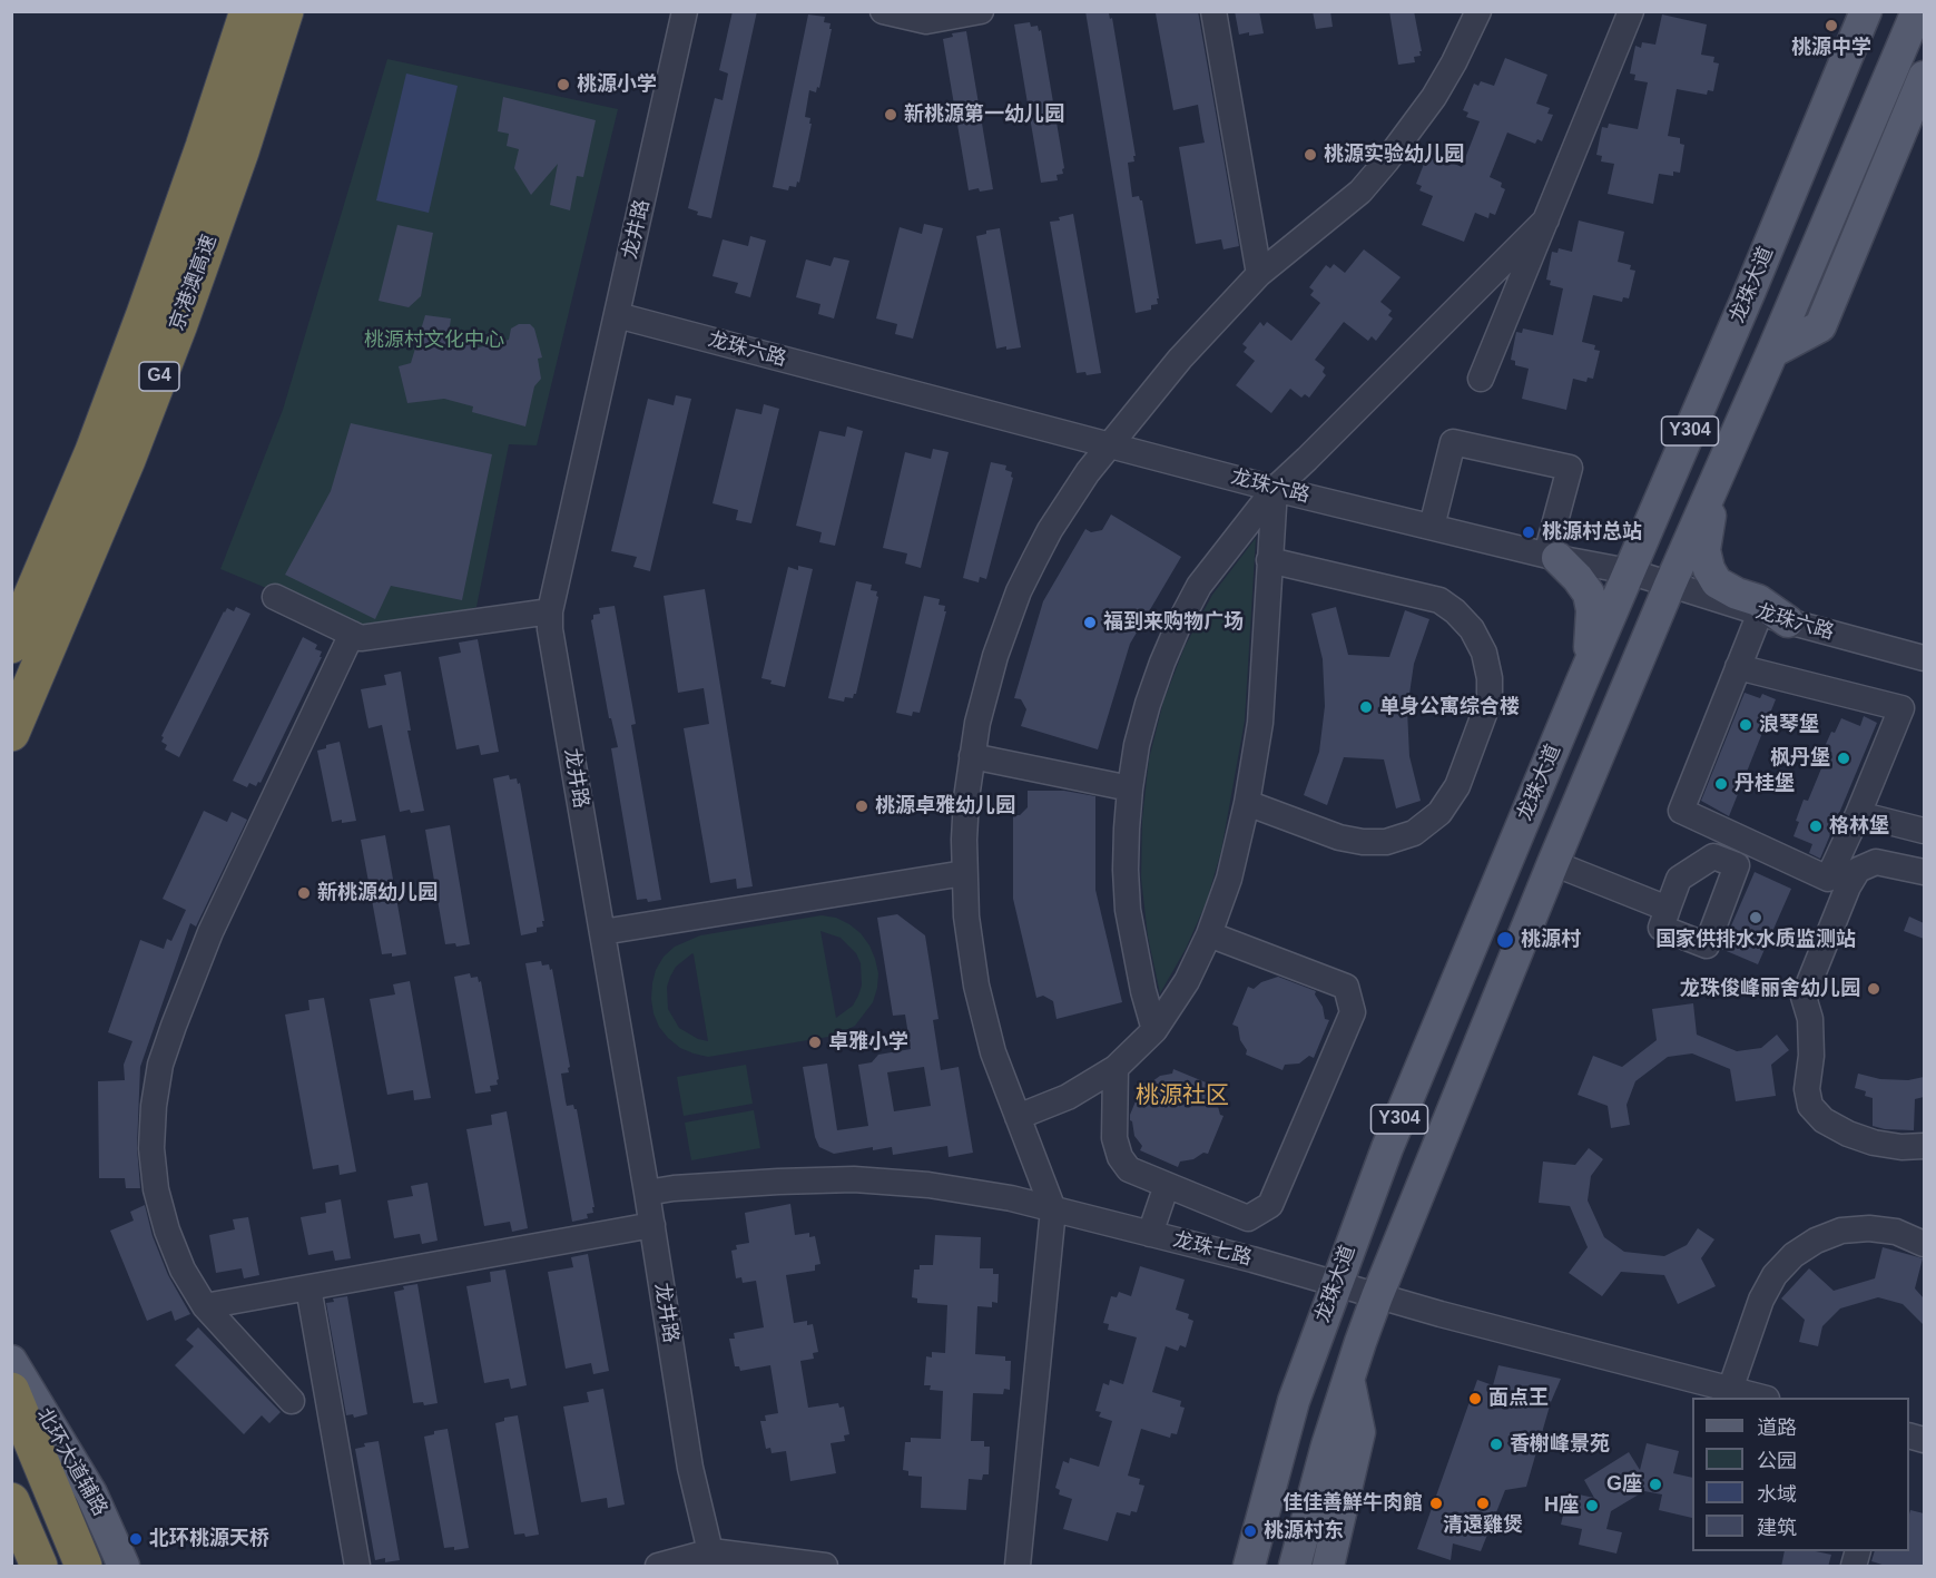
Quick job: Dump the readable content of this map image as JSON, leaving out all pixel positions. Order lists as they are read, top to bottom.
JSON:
{
  "streets": {
    "highway": ["京港澳高速", "G4"],
    "main road": ["龙珠大道", "Y304", "北环大道辅路"],
    "street": ["龙井路", "龙珠六路", "龙珠七路"]
  },
  "crossings": [
    ["龙井路", "龙珠六路"],
    ["龙井路", "龙珠七路"],
    ["龙珠大道", "龙珠六路"],
    ["龙珠大道", "龙珠七路"]
  ],
  "districts": ["桃源社区"],
  "parks": ["桃源村文化中心"],
  "places": [
    "桃源中学",
    "桃源小学",
    "新桃源第一幼儿园",
    "桃源实验幼儿园",
    "桃源村总站",
    "福到来购物广场",
    "单身公寓综合楼",
    "浪琴堡",
    "枫丹堡",
    "丹桂堡",
    "桃源卓雅幼儿园",
    "格林堡",
    "新桃源幼儿园",
    "国家供排水水质监测站",
    "桃源村",
    "龙珠俊峰丽舍幼儿园",
    "卓雅小学",
    "面点王",
    "香榭峰景苑",
    "G座",
    "佳佳善鮮牛肉館",
    "清遠雞煲",
    "H座",
    "桃源村东",
    "北环桃源天桥"
  ],
  "legend": [
    "道路",
    "公园",
    "水域",
    "建筑"
  ]
}
